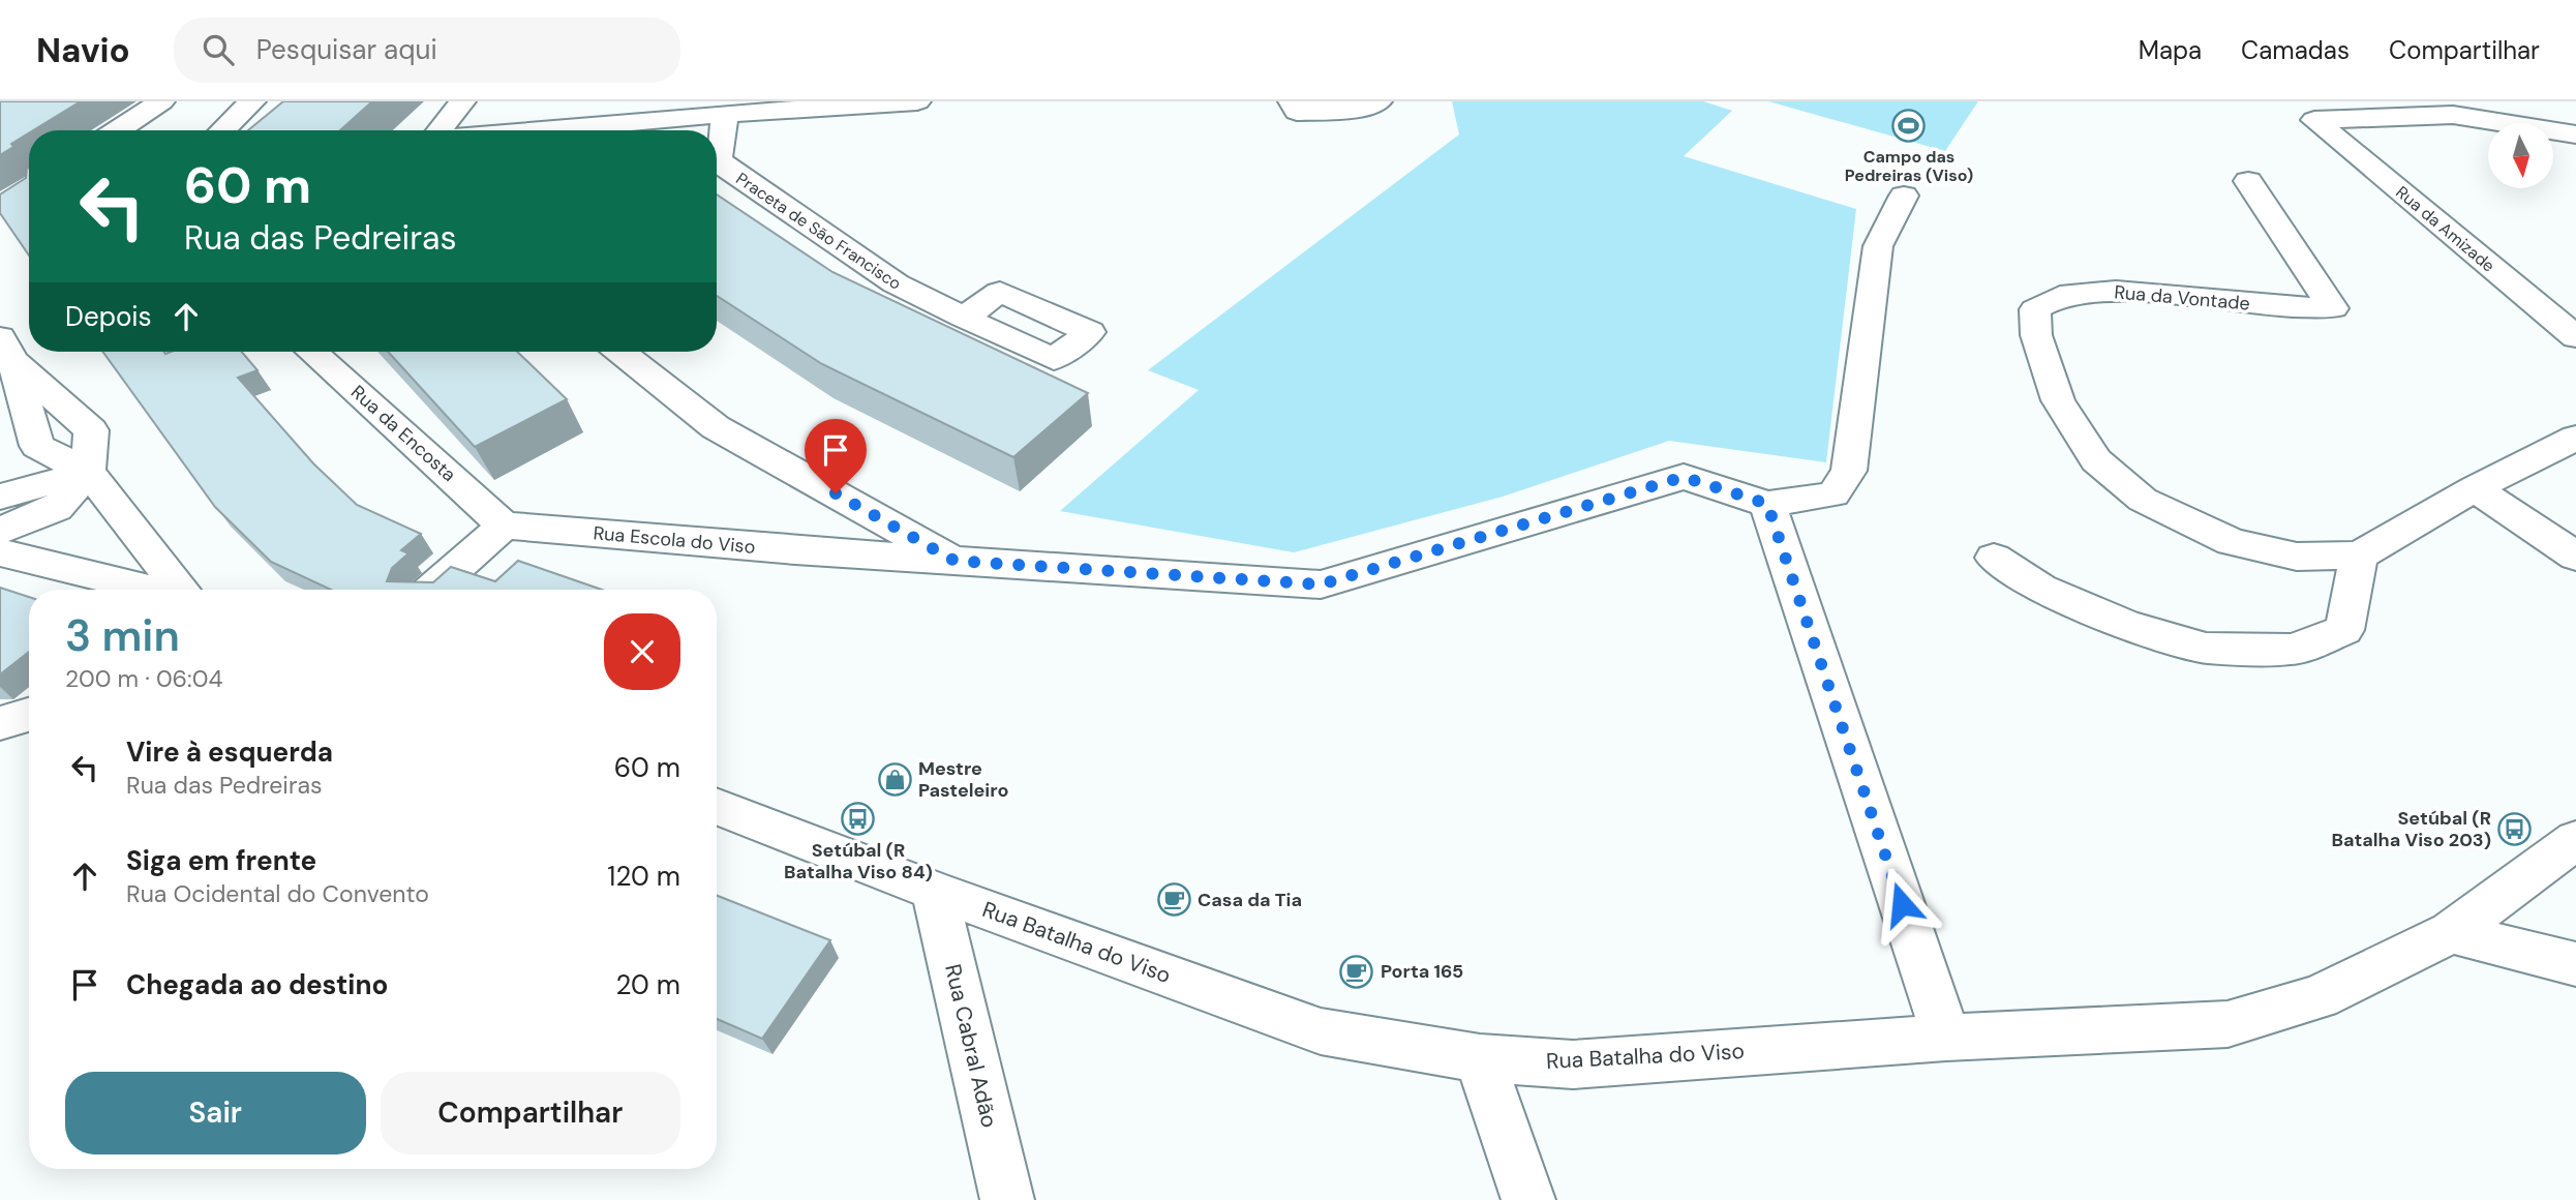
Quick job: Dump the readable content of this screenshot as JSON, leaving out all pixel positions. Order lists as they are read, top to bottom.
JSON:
{
  "streets": {
    "street": [
      "Rua da Amizade",
      "Praceta de São Francisco",
      "Rua da Vontade",
      "Rua da Encosta",
      "Rua Escola do Viso",
      "Rua Batalha do Viso",
      "Rua Cabral Adão"
    ]
  },
  "crossings": [
    ["Rua da Encosta", "Rua Escola do Viso"],
    ["Rua Batalha do Viso", "Rua Cabral Adão"]
  ],
  "places": {
    "sports": ["Campo das Pedreiras (Viso)"],
    "shop": ["Mestre Pasteleiro"],
    "bus stop": ["Setúbal (R Batalha Viso 84)", "Setúbal (R Batalha Viso 203)"],
    "cafe": ["Casa da Tia", "Porta 165"]
  },
  "north": "bottom",
  "page": {
    "header": "Navio",
    "search": "Pesquisar aqui",
    "nav": ["Mapa", "Camadas", "Compartilhar"],
    "turn": ["60 m", "Rua das Pedreiras"],
    "then": "Depois",
    "heading": ["3 min", "200 m · 06:04"],
    "list": [
      {
        "name": "Vire à esquerda",
        "note": "Rua das Pedreiras",
        "value": "60 m"
      },
      {
        "name": "Siga em frente",
        "note": "Rua Ocidental do Convento",
        "value": "120 m"
      },
      {
        "name": "Chegada ao destino",
        "value": "20 m"
      }
    ],
    "buttons": ["Sair", "Compartilhar"]
  }
}
